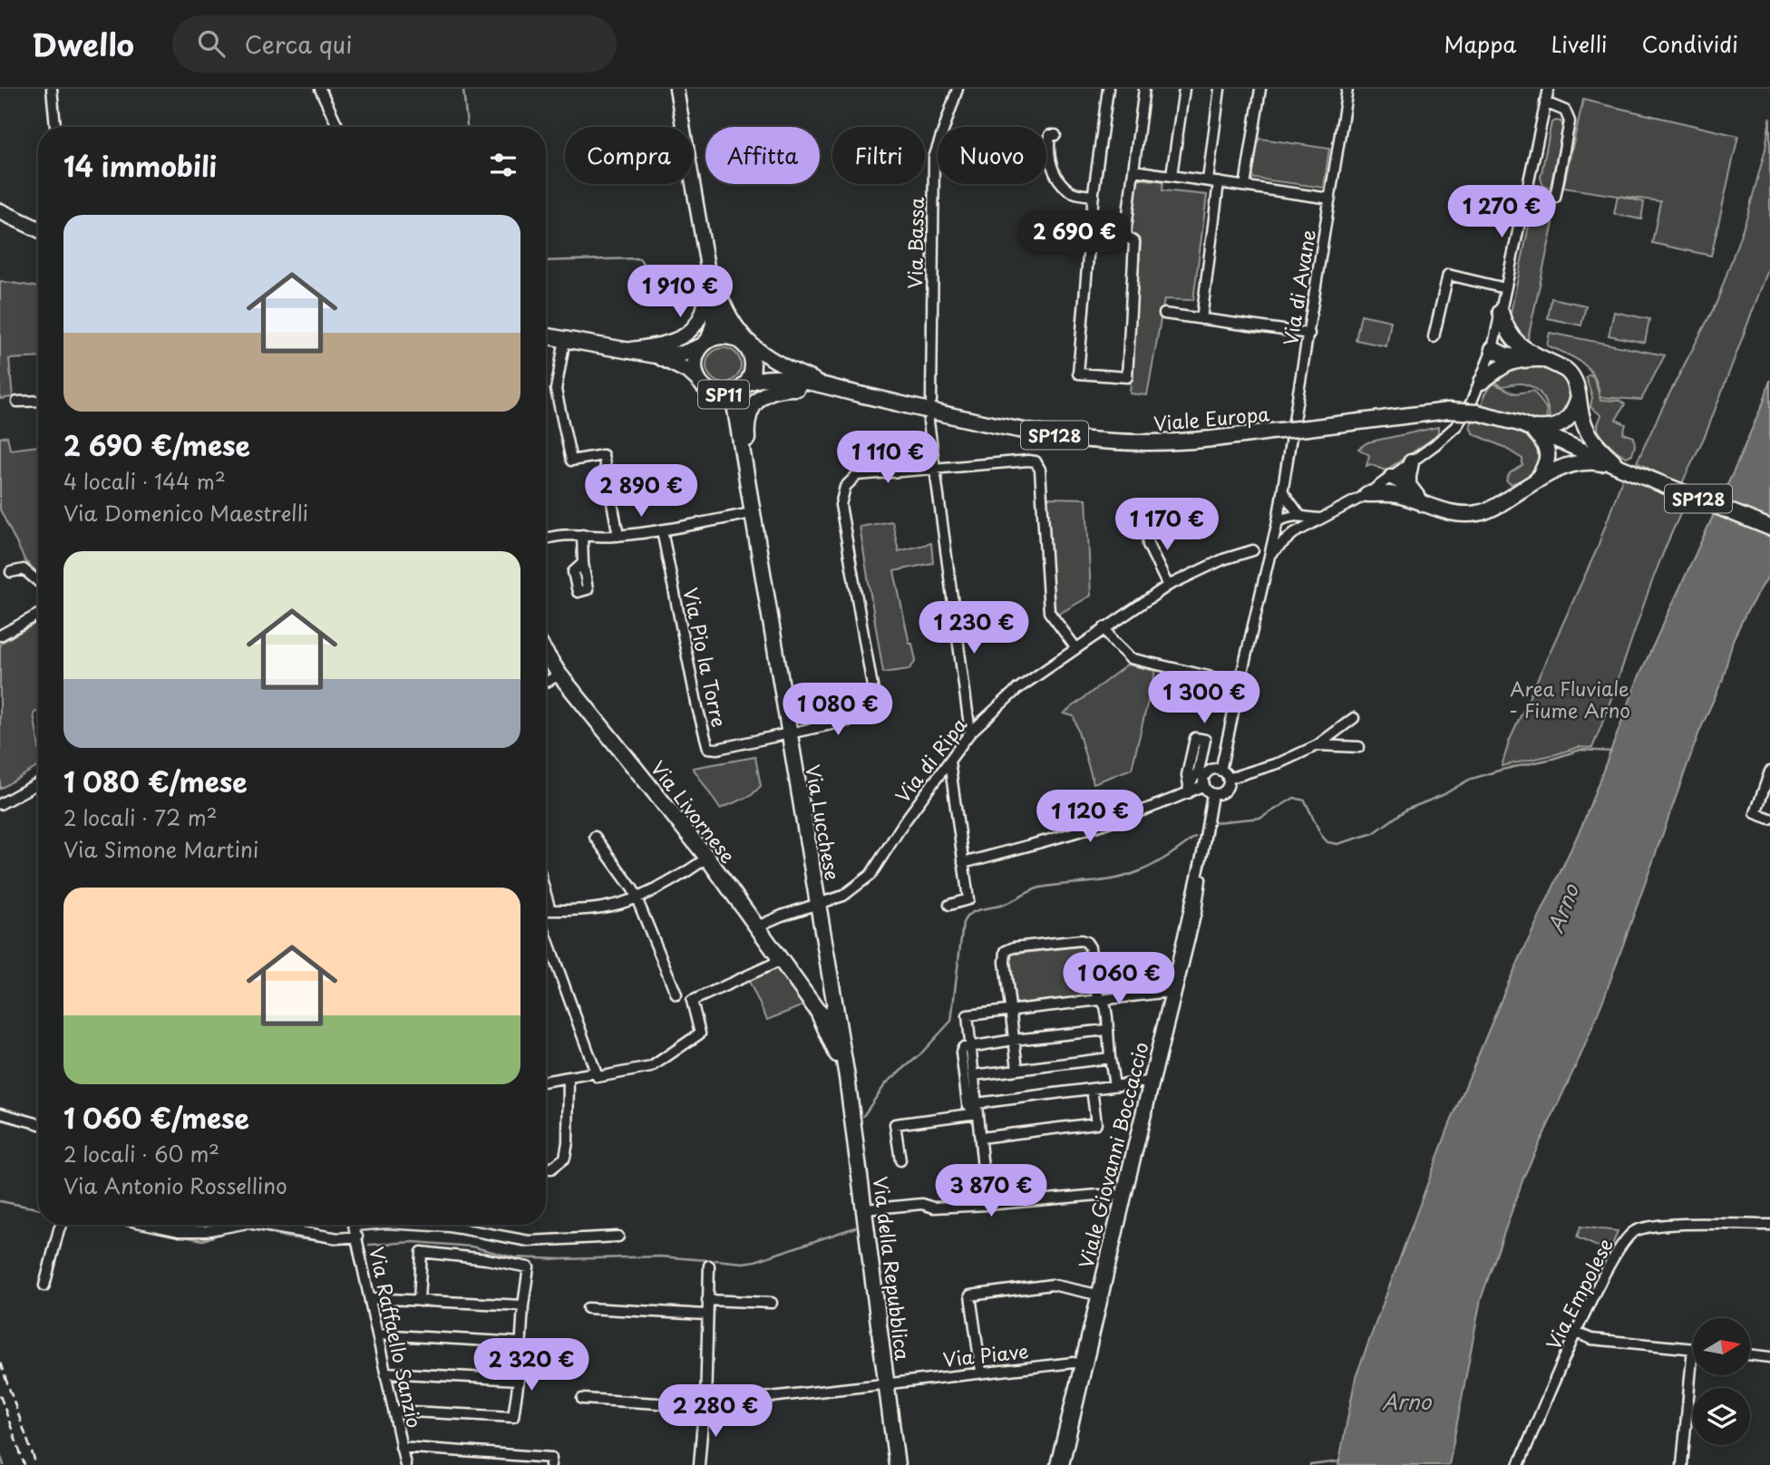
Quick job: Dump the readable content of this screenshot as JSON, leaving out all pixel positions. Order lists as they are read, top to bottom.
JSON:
{
  "streets": {
    "main road": [
      "SP11",
      "Viale Europa",
      "SP128",
      "Via Livornese",
      "Via Lucchese",
      "Via della Repubblica"
    ],
    "street": [
      "Via Bassa",
      "Via di Avane",
      "Via Pio la Torre",
      "Via di Ripa",
      "Viale Giovanni Boccaccio",
      "Via Empolese",
      "Via Raffaello Sanzio",
      "Via Piave"
    ]
  },
  "crossings": [
    ["SP11", "Viale Europa"],
    ["SP11", "SP128"],
    ["SP11", "Via Lucchese"],
    ["Viale Europa", "SP128"],
    ["Viale Europa", "Via Lucchese"],
    ["SP128", "Via Lucchese"],
    ["Via Pio la Torre", "Via Lucchese"],
    ["Via di Ripa", "Via Livornese"],
    ["Via di Ripa", "Via Lucchese"],
    ["Via Livornese", "Via Lucchese"],
    ["Via Livornese", "Via della Repubblica"],
    ["Via Lucchese", "Via della Repubblica"],
    ["Viale Giovanni Boccaccio", "Via Piave"],
    ["Via della Repubblica", "Via Piave"]
  ],
  "water": ["Arno"],
  "parks": ["Area Fluviale - Fiume Arno"],
  "north": "right",
  "page": {
    "header": "Dwello",
    "search": "Cerca qui",
    "nav": ["Mappa", "Livelli", "Condividi"],
    "chip": [
      "Compra",
      "Affitta",
      "Filtri",
      "Nuovo"
    ],
    "heading": "14 immobili",
    "price": [
      "1 270 €",
      "2 690 €",
      "1 910 €",
      "1 110 €",
      "2 890 €",
      "1 170 €",
      "1 230 €",
      "1 300 €",
      "1 080 €",
      "1 120 €",
      "1 060 €",
      "3 870 €",
      "2 320 €",
      "2 280 €"
    ],
    "list": [
      {
        "name": "2 690 €/mese",
        "note": "4 locali · 144 m² · Via Domenico Maestrelli"
      },
      {
        "name": "1 080 €/mese",
        "note": "2 locali · 72 m² · Via Simone Martini"
      },
      {
        "name": "1 060 €/mese",
        "note": "2 locali · 60 m² · Via Antonio Rossellino"
      }
    ]
  }
}
